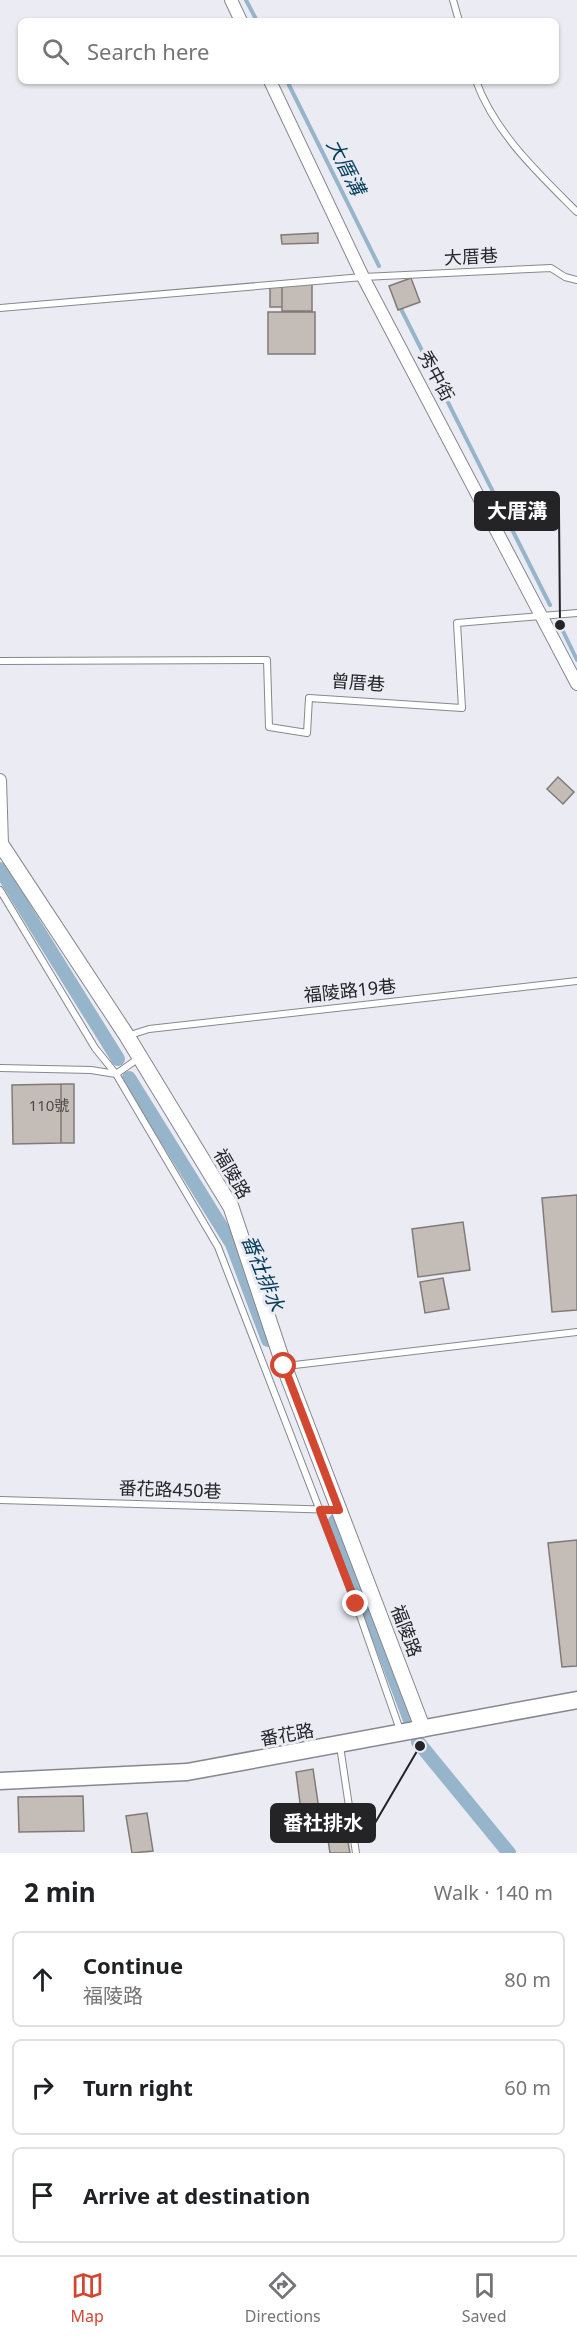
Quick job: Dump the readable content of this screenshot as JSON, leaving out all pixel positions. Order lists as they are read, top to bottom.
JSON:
{
  "streets": {
    "main road": ["番花路"],
    "street": ["秀中街", "福陵路"],
    "lane": [
      "大厝巷",
      "曾厝巷",
      "福陵路19巷",
      "番花路450巷"
    ]
  },
  "crossings": [
    ["大厝巷", "秀中街"],
    ["秀中街", "曾厝巷"],
    ["福陵路19巷", "福陵路"],
    ["福陵路", "番花路450巷"],
    ["福陵路", "番花路"]
  ],
  "water": ["大厝溝", "番社排水"],
  "places": ["大厝溝", "番社排水"],
  "house_numbers": ["110號"],
  "page": {
    "search": "Search here",
    "heading": ["2 min", "Walk · 140 m"],
    "list": [
      ["Continue", "福陵路", "80 m"],
      ["Turn right", "60 m"],
      "Arrive at destination"
    ],
    "nav": ["Map", "Directions", "Saved"]
  }
}
